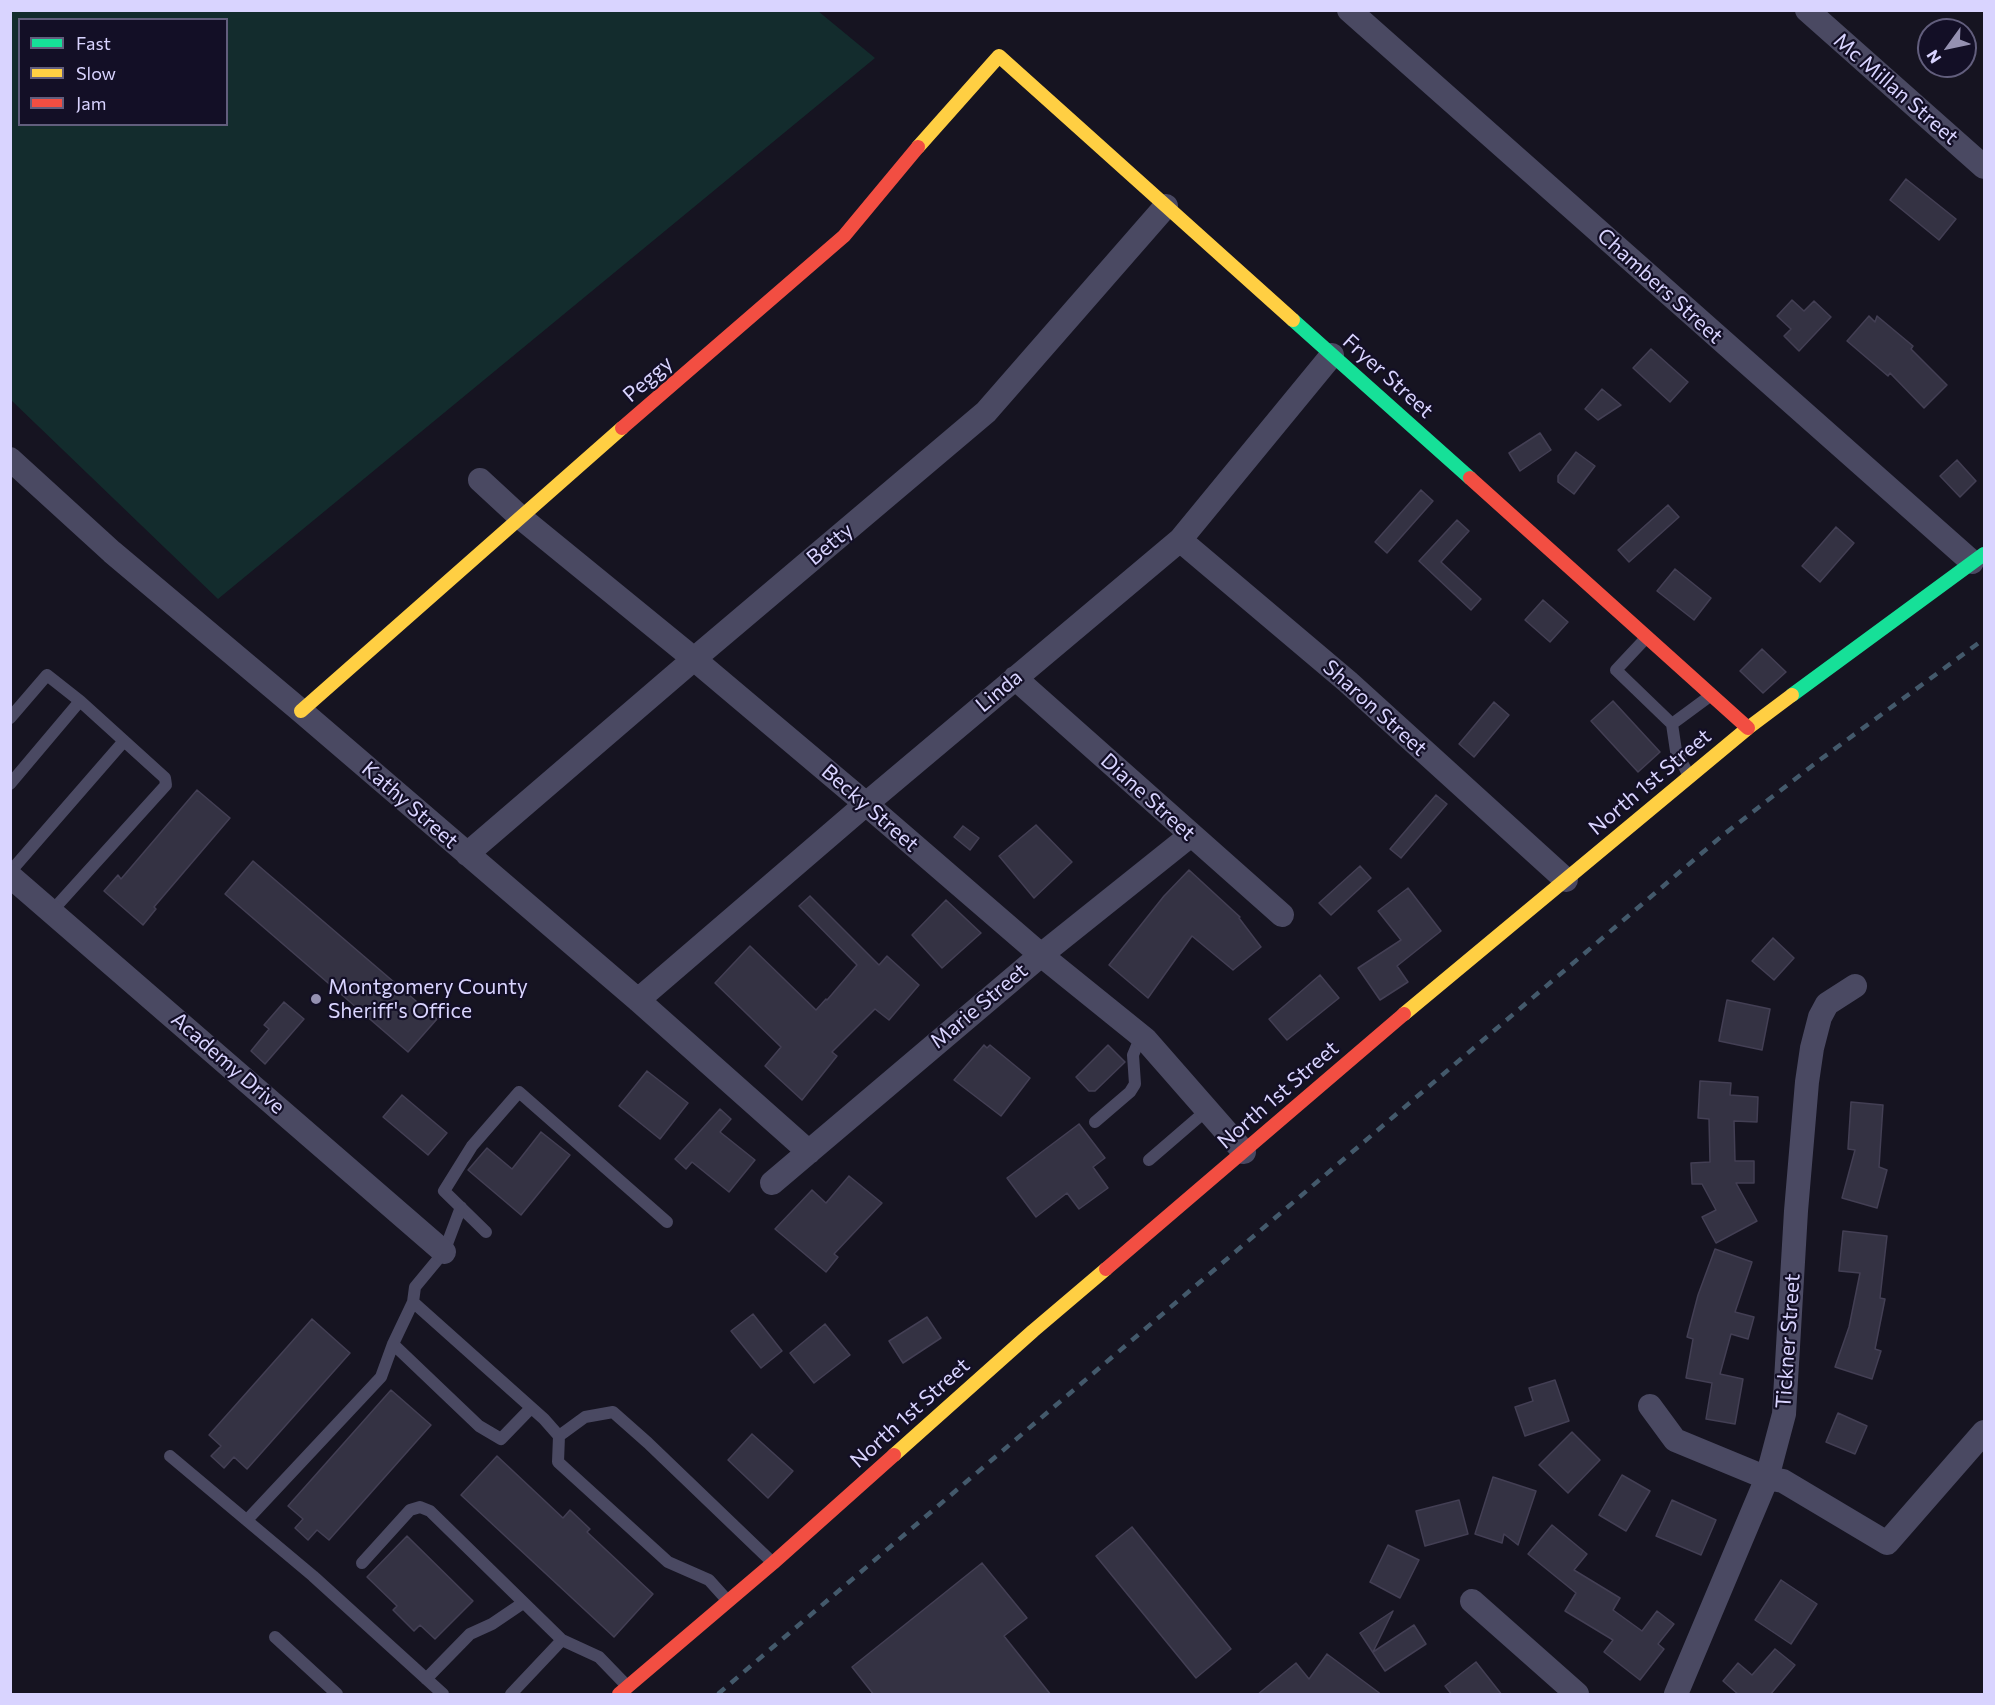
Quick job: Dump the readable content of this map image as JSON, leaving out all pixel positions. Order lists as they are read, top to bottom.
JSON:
{
  "streets": {
    "street": [
      "Mc Millan Street",
      "Chambers Street",
      "Fryer Street",
      "Peggy",
      "Betty",
      "Linda",
      "Sharon Street",
      "North 1st Street",
      "Diane Street",
      "Kathy Street",
      "Becky Street",
      "Marie Street",
      "Academy Drive",
      "Tickner Street"
    ]
  },
  "crossings": [
    ["Chambers Street", "North 1st Street"],
    ["Fryer Street", "Peggy"],
    ["Fryer Street", "Betty"],
    ["Fryer Street", "Linda"],
    ["Fryer Street", "North 1st Street"],
    ["Peggy", "Kathy Street"],
    ["Peggy", "Becky Street"],
    ["Betty", "Kathy Street"],
    ["Betty", "Becky Street"],
    ["Linda", "Sharon Street"],
    ["Linda", "Diane Street"],
    ["Linda", "Kathy Street"],
    ["Linda", "Becky Street"],
    ["Sharon Street", "North 1st Street"],
    ["North 1st Street", "Becky Street"],
    ["Diane Street", "Marie Street"],
    ["Kathy Street", "Marie Street"],
    ["Becky Street", "Marie Street"]
  ],
  "places": ["Montgomery County Sheriff's Office"],
  "legend": ["Fast", "Slow", "Jam"],
  "north": "bottom left"
}
